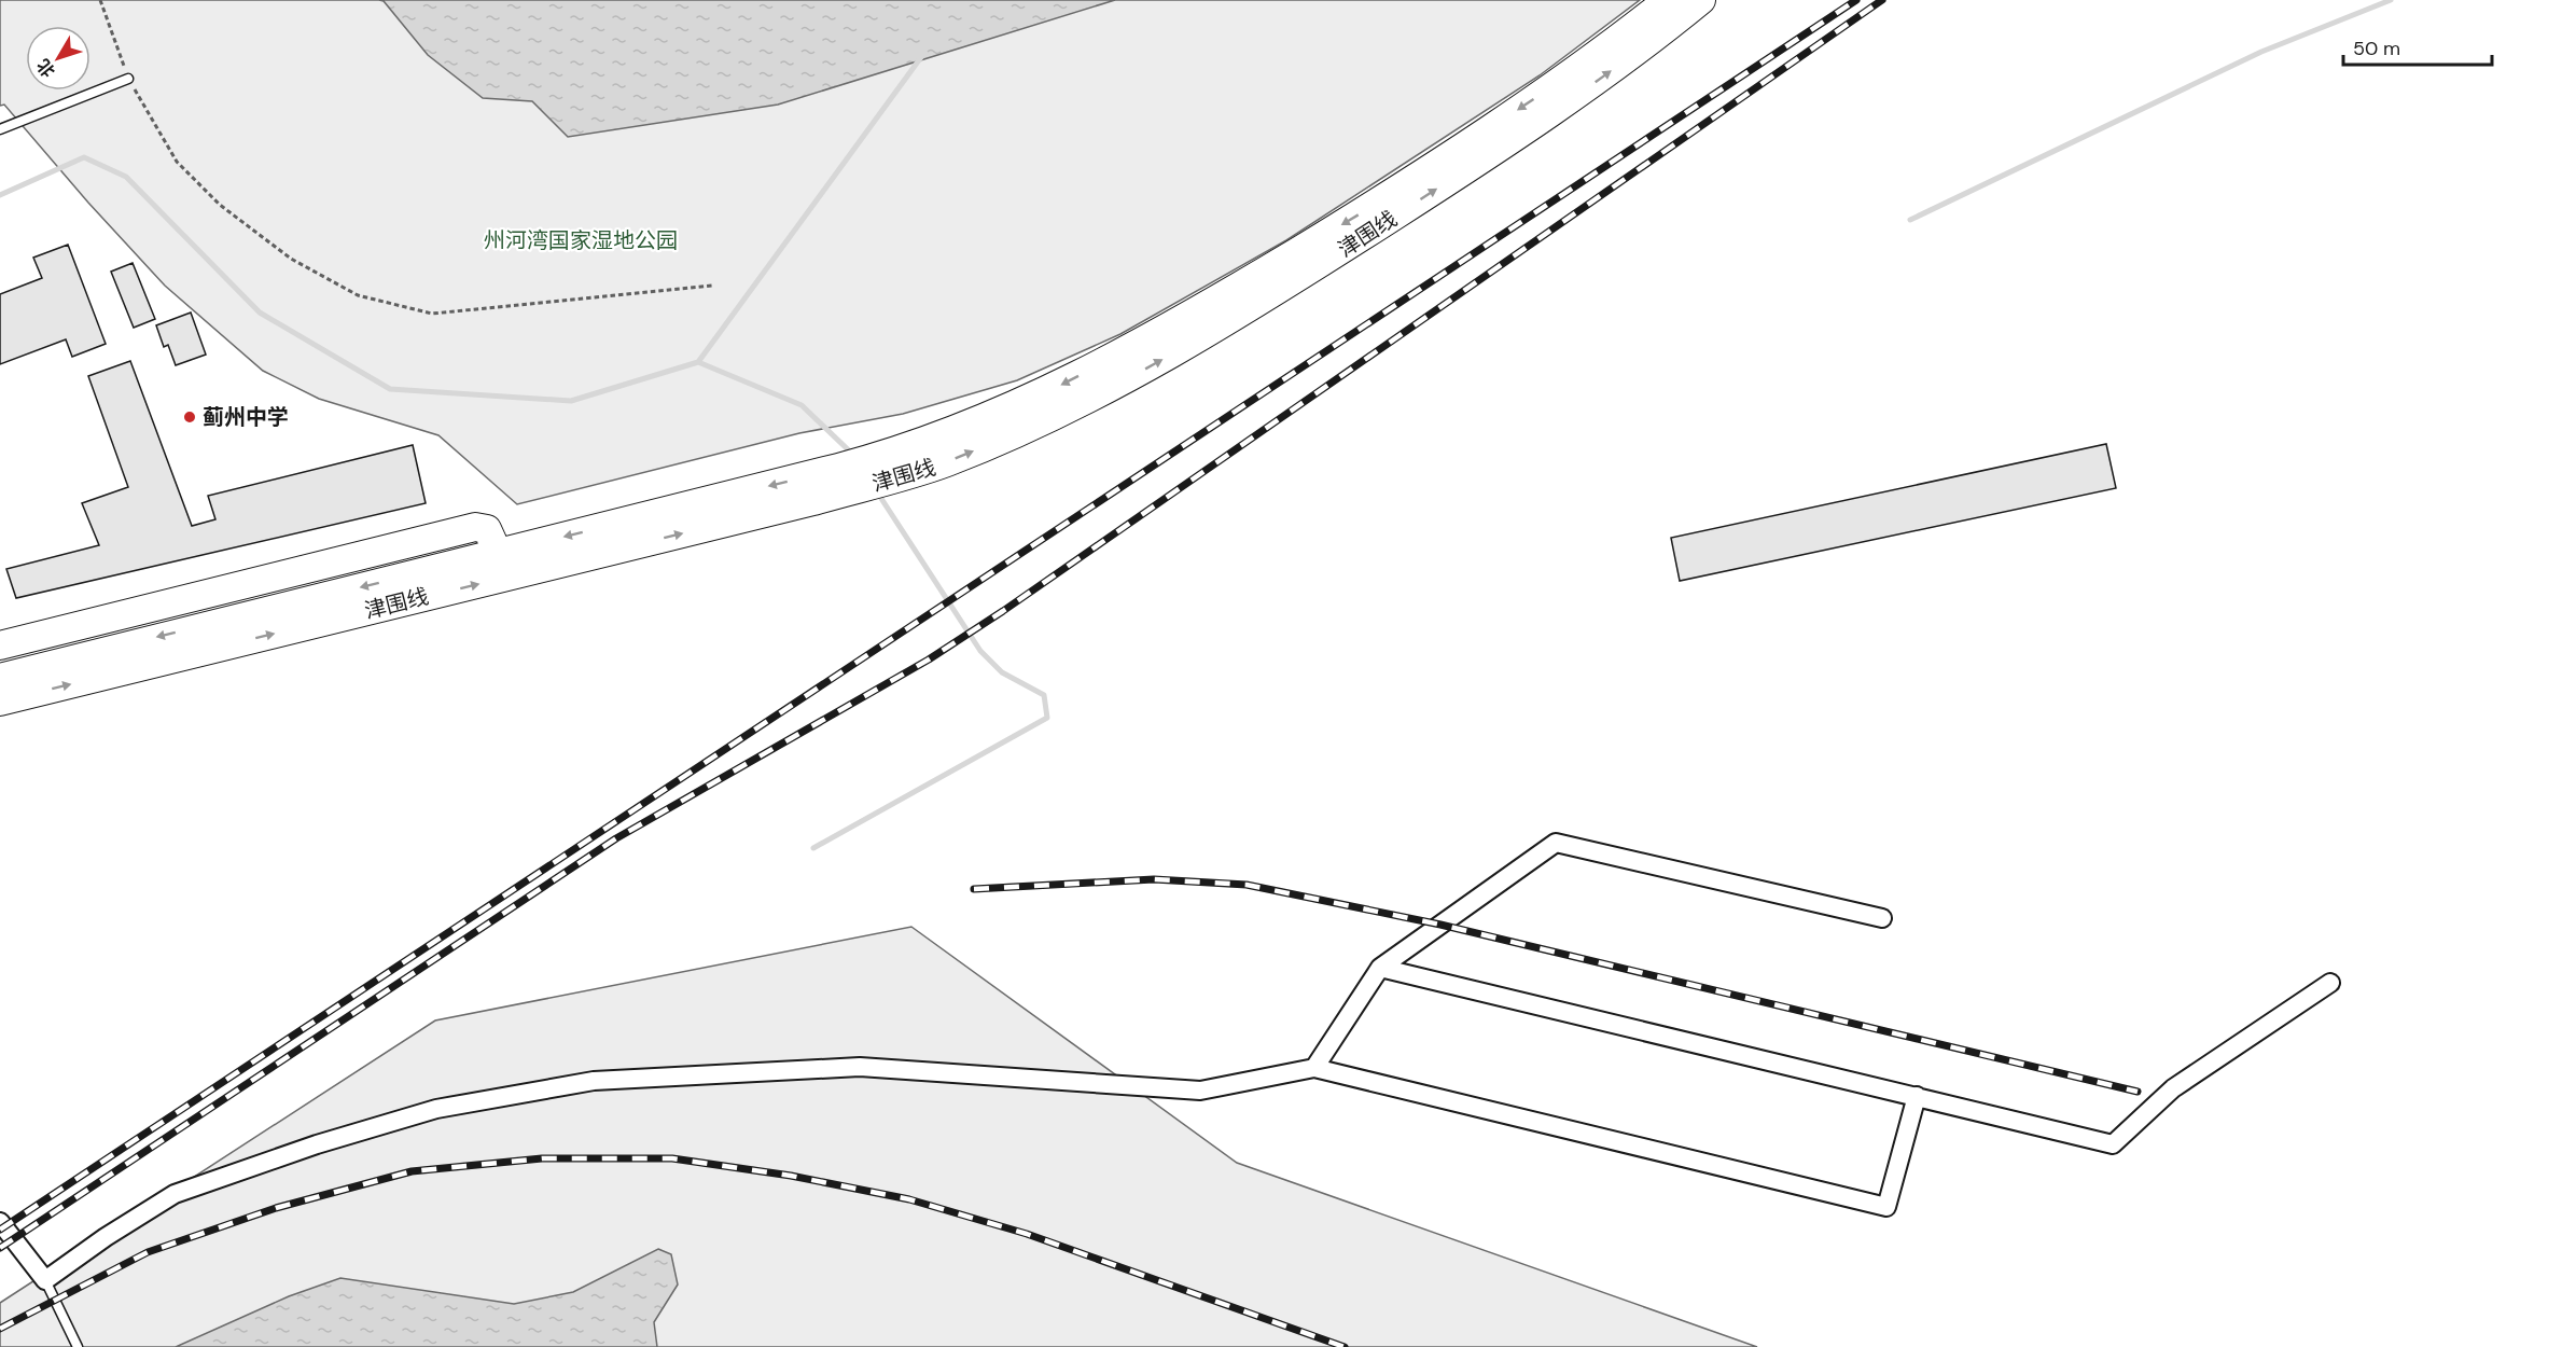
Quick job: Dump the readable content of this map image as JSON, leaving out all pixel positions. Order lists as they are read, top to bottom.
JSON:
{
  "streets": {
    "main road": ["津围线"]
  },
  "parks": ["州河湾国家湿地公园"],
  "places": ["蓟州中学"],
  "scale_bar": "50 m",
  "north": "bottom left"
}
